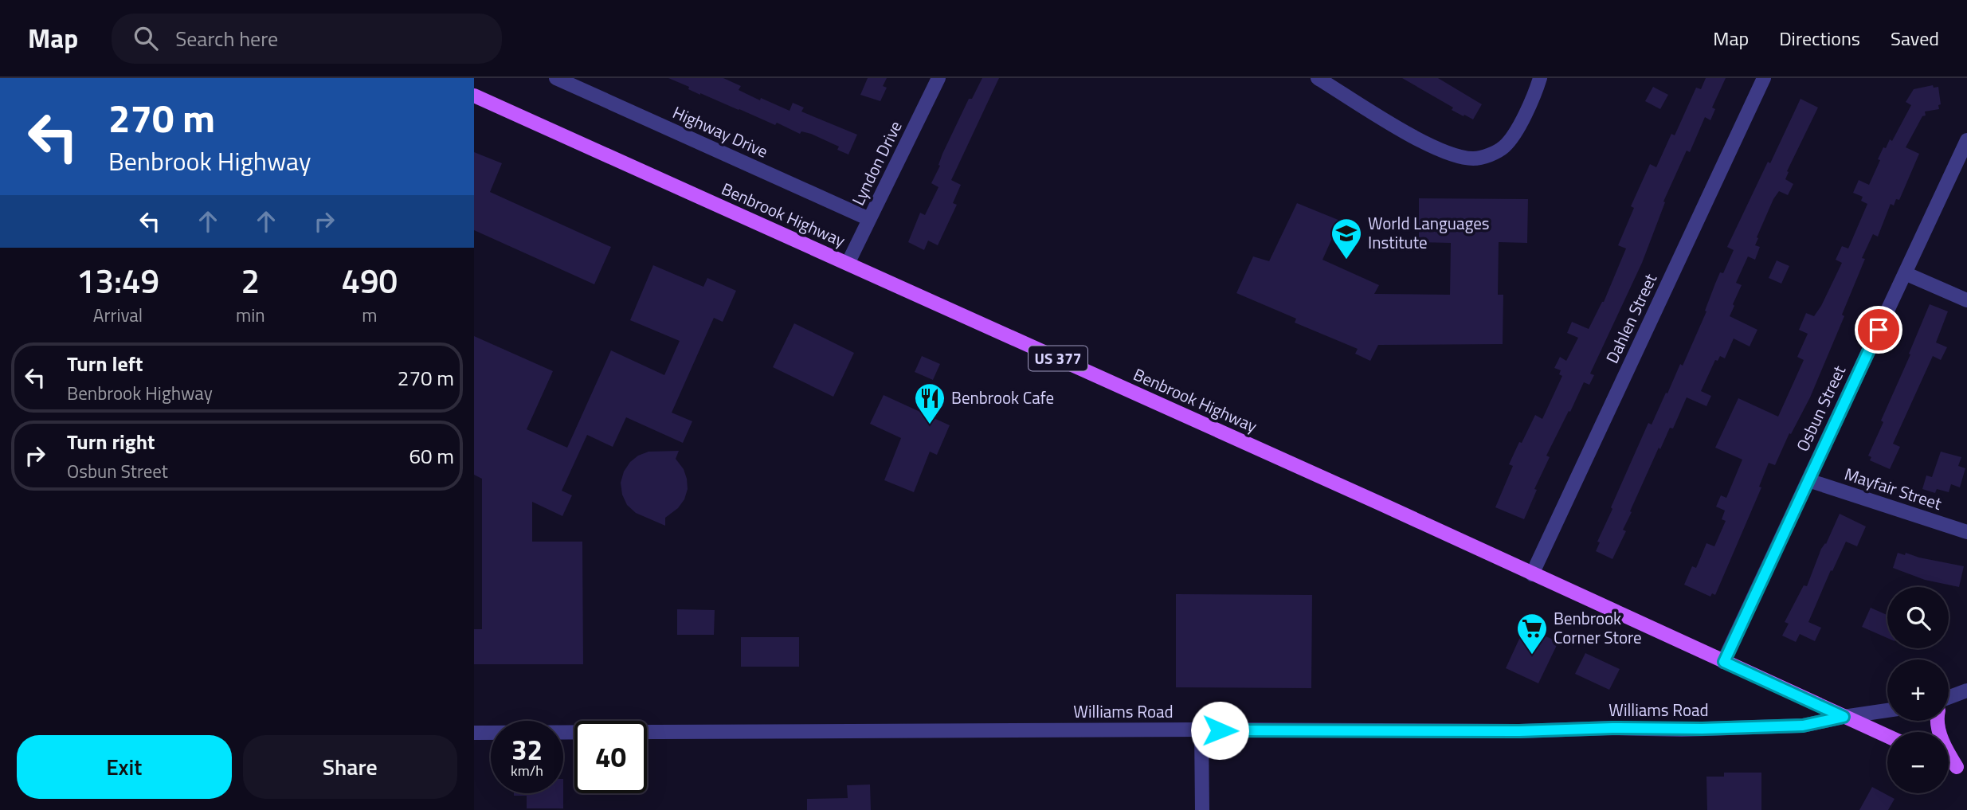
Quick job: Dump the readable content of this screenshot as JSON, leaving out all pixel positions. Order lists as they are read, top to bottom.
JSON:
{
  "streets": {
    "main road": ["Benbrook Highway", "US 377"],
    "street": [
      "Highway Drive",
      "Lyndon Drive",
      "Dahlen Street",
      "Osbun Street",
      "Mayfair Street",
      "Williams Road"
    ]
  },
  "crossings": [
    ["Highway Drive", "Lyndon Drive"],
    ["Lyndon Drive", "Benbrook Highway"],
    ["Benbrook Highway", "Dahlen Street"],
    ["Benbrook Highway", "Osbun Street"],
    ["Benbrook Highway", "Williams Road"],
    ["Osbun Street", "Mayfair Street"]
  ],
  "places": {
    "school or university": ["World Languages Institute"],
    "restaurant": ["Benbrook Cafe"],
    "supermarket": ["Benbrook Corner Store"]
  },
  "page": {
    "header": "Map",
    "search": "Search here",
    "nav": ["Map", "Directions", "Saved"],
    "turn": ["270 m", "Benbrook Highway"],
    "eta": [
      "13:49",
      "Arrival",
      "2",
      "min",
      "490",
      "m"
    ],
    "list": [
      {
        "name": "Turn left",
        "note": "Benbrook Highway",
        "value": "270 m"
      },
      {
        "name": "Turn right",
        "note": "Osbun Street",
        "value": "60 m"
      }
    ],
    "map_buttons": ["+", "−"],
    "speed": "32 km/h",
    "limit": "40",
    "buttons": ["Exit", "Share"]
  }
}
